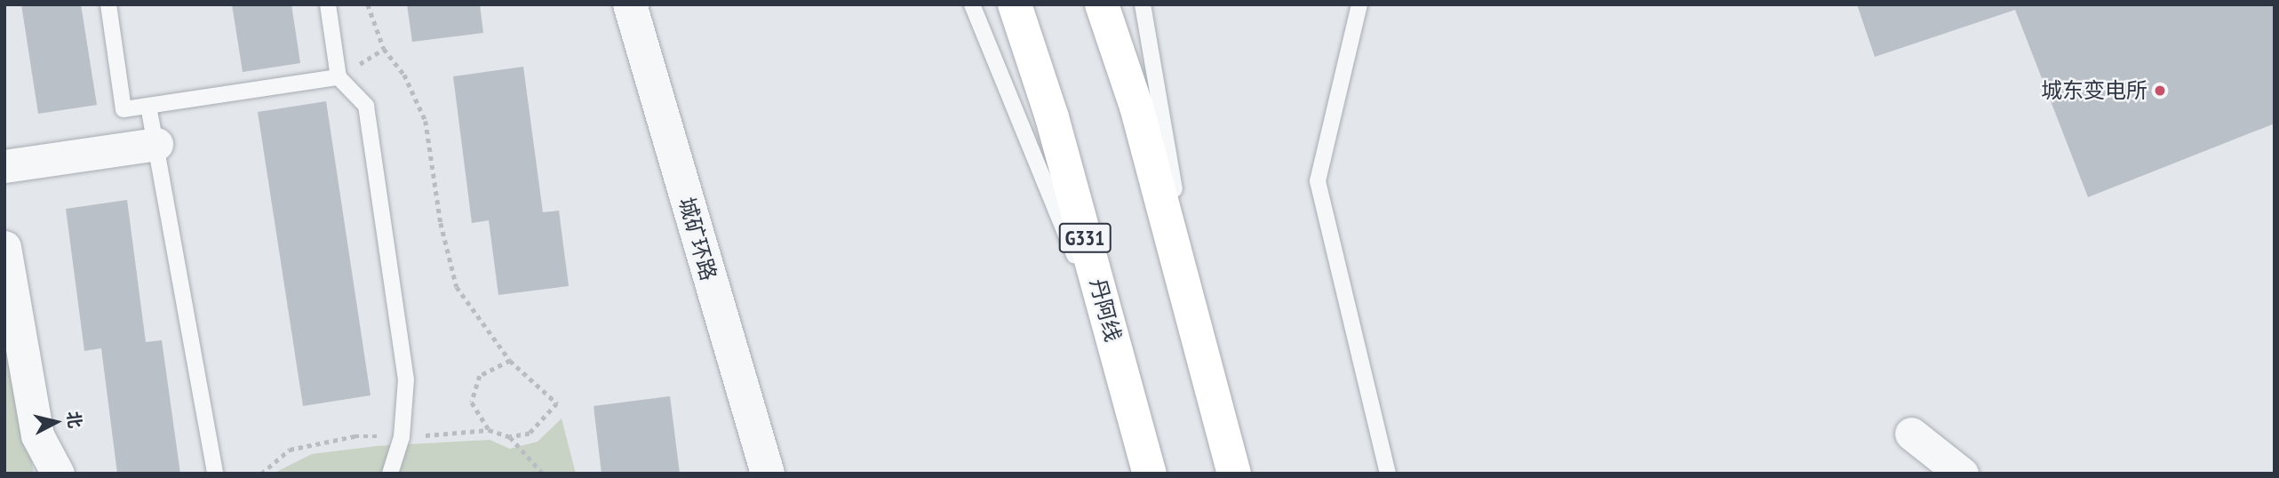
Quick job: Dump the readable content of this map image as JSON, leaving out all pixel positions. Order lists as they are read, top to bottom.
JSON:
{
  "streets": {
    "highway": ["G331", "丹阿线"],
    "street": ["城矿环路"]
  },
  "places": ["城东变电所"],
  "north": "right"
}
